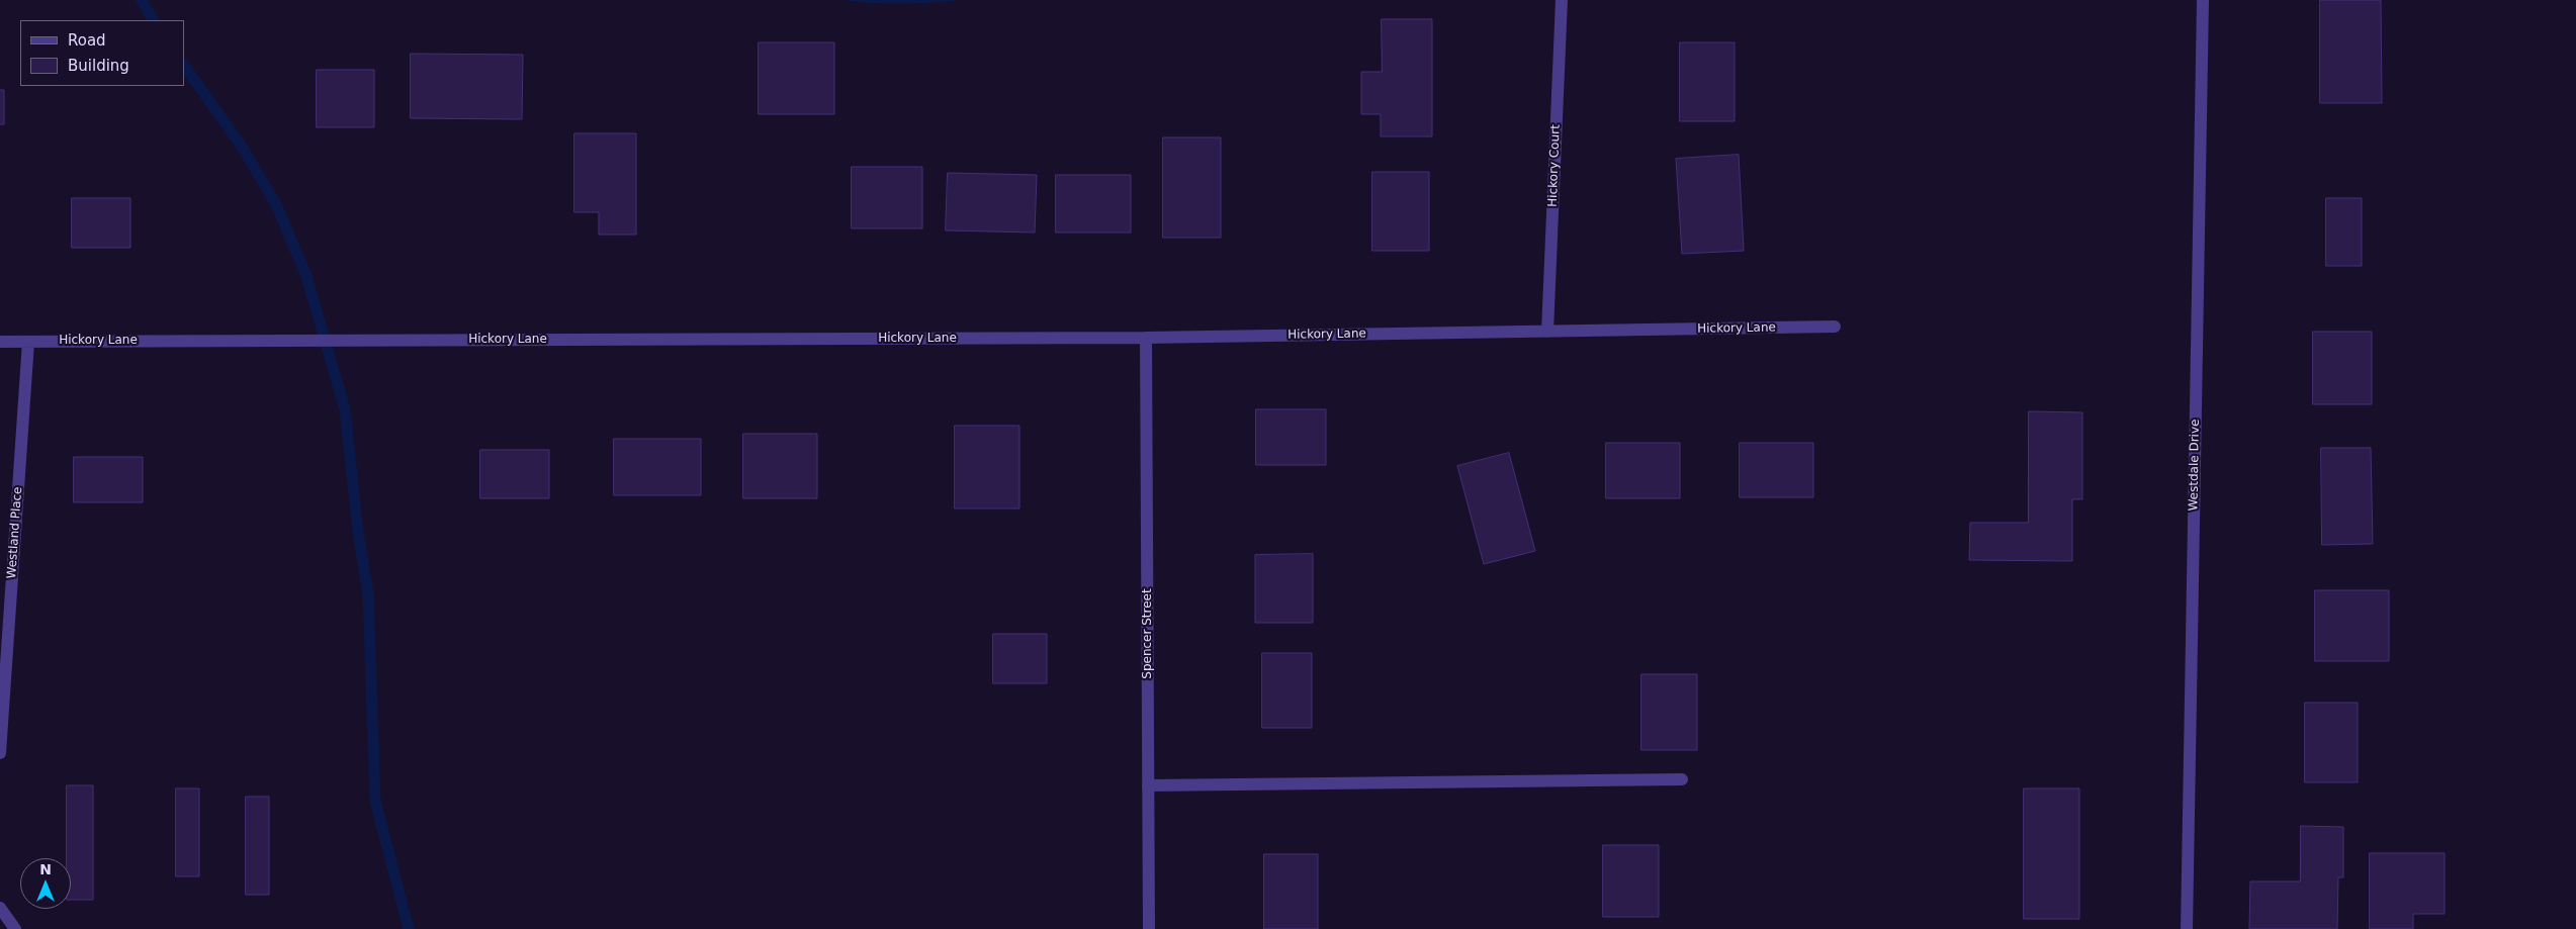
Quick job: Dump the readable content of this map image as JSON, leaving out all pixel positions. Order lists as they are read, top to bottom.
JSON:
{
  "streets": {
    "street": [
      "Hickory Court",
      "Hickory Lane",
      "Westdale Drive",
      "Westland Place",
      "Spencer Street"
    ]
  },
  "crossings": [
    ["Hickory Court", "Hickory Lane"],
    ["Hickory Lane", "Westland Place"],
    ["Hickory Lane", "Spencer Street"]
  ],
  "legend": ["Road", "Building"],
  "north": "top"
}
